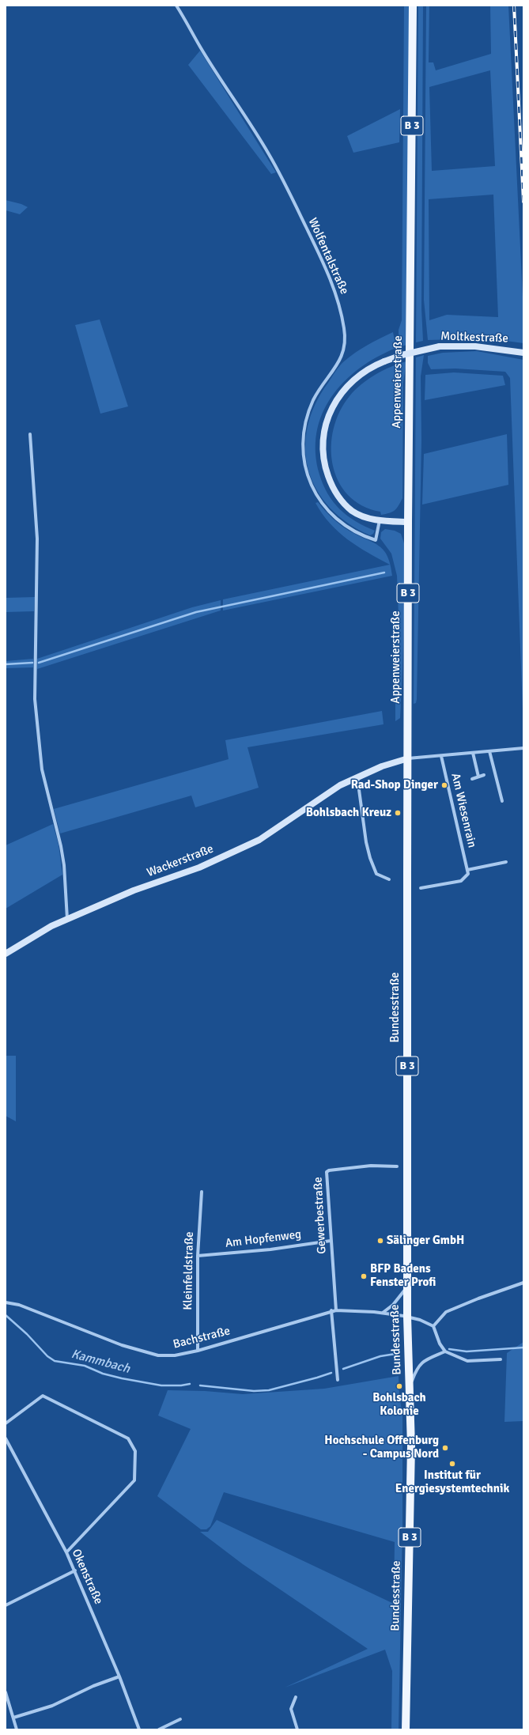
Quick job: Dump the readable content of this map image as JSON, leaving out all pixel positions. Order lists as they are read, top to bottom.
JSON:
{
  "streets": {
    "main road": ["B 3", "Appenweierstraße", "Bundesstraße"],
    "street": [
      "Wolfentalstraße",
      "Moltkestraße",
      "Am Wiesenrain",
      "Wackerstraße",
      "Gewerbestraße",
      "Am Hopfenweg",
      "Kleinfeldstraße",
      "Bachstraße",
      "Okenstraße"
    ]
  },
  "crossings": [
    ["Wolfentalstraße", "Moltkestraße"],
    ["Moltkestraße", "Appenweierstraße"],
    ["Appenweierstraße", "Wackerstraße"],
    ["Appenweierstraße", "Bundesstraße"],
    ["Am Wiesenrain", "Wackerstraße"],
    ["Wackerstraße", "Bundesstraße"],
    ["Bundesstraße", "Bachstraße"],
    ["Gewerbestraße", "Am Hopfenweg"],
    ["Gewerbestraße", "Bachstraße"],
    ["Am Hopfenweg", "Kleinfeldstraße"],
    ["Kleinfeldstraße", "Bachstraße"]
  ],
  "water": ["Kammbach"],
  "places": [
    "Rad-Shop Dinger",
    "Bohlsbach Kreuz",
    "Sälinger GmbH",
    "BFP Badens Fenster Profi",
    "Bohlsbach Kolonie",
    "Hochschule Offenburg - Campus Nord",
    "Institut für Energiesystemtechnik"
  ]
}
